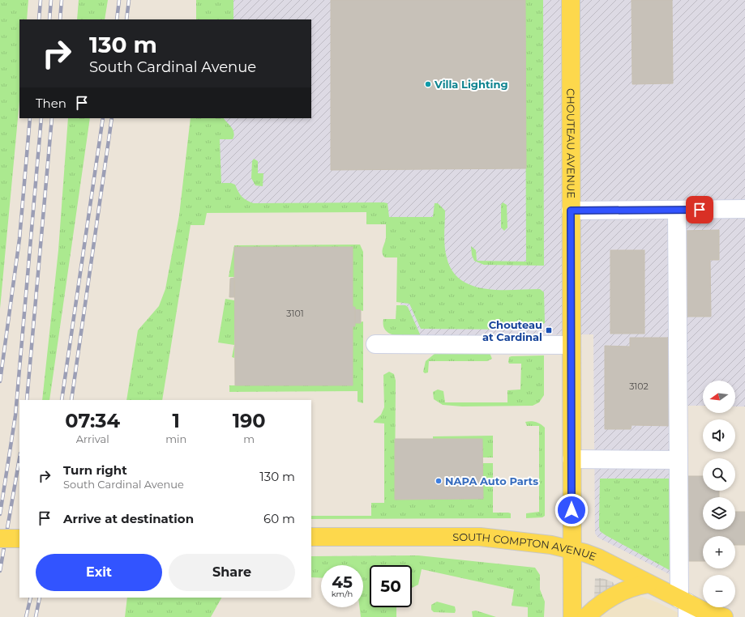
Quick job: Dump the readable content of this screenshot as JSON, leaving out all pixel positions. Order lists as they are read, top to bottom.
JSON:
{
  "streets": {
    "main road": ["CHOUTEAU AVENUE", "SOUTH COMPTON AVENUE"]
  },
  "crossings": [
    ["CHOUTEAU AVENUE", "SOUTH COMPTON AVENUE"]
  ],
  "places": {
    "other": ["Villa Lighting", "NAPA Auto Parts"],
    "transit": ["Chouteau at Cardinal"]
  },
  "house_numbers": ["3101", "3102"],
  "north": "left",
  "page": {
    "turn": ["130 m", "South Cardinal Avenue"],
    "then": "Then",
    "map_buttons": ["+", "−"],
    "eta": [
      "07:34",
      "Arrival",
      "1",
      "min",
      "190",
      "m"
    ],
    "list": [
      {
        "name": "Turn right",
        "note": "South Cardinal Avenue",
        "value": "130 m"
      },
      {
        "name": "Arrive at destination",
        "value": "60 m"
      }
    ],
    "buttons": ["Exit", "Share"],
    "speed": "45 km/h",
    "limit": "50"
  }
}
